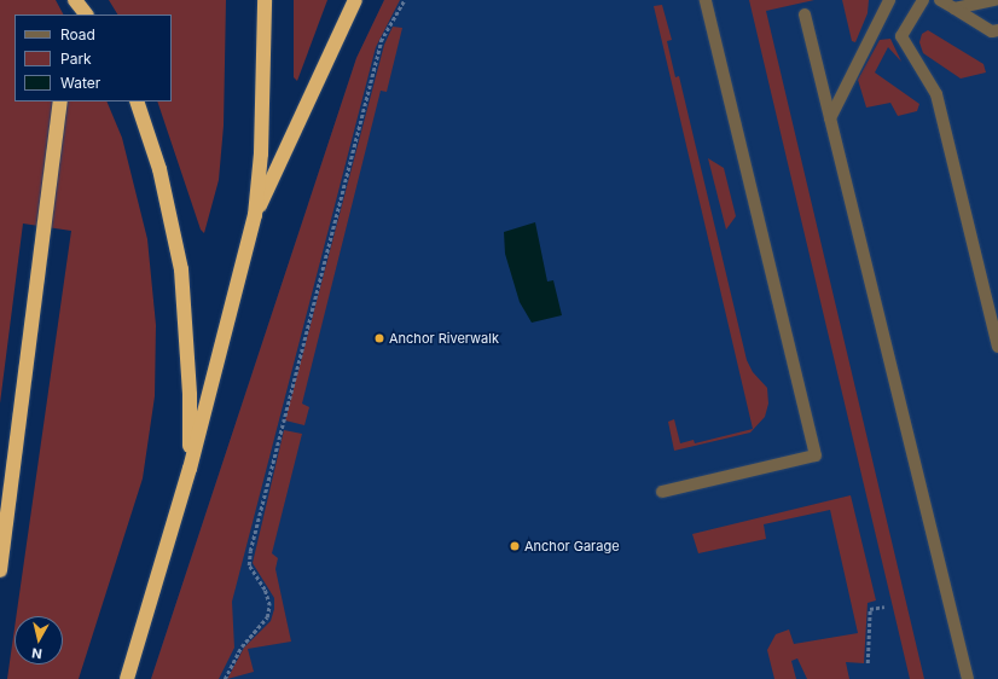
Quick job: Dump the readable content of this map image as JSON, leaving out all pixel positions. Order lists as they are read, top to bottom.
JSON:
{
  "places": ["Anchor Riverwalk", "Anchor Garage"],
  "legend": ["Road", "Park", "Water"],
  "north": "bottom"
}
